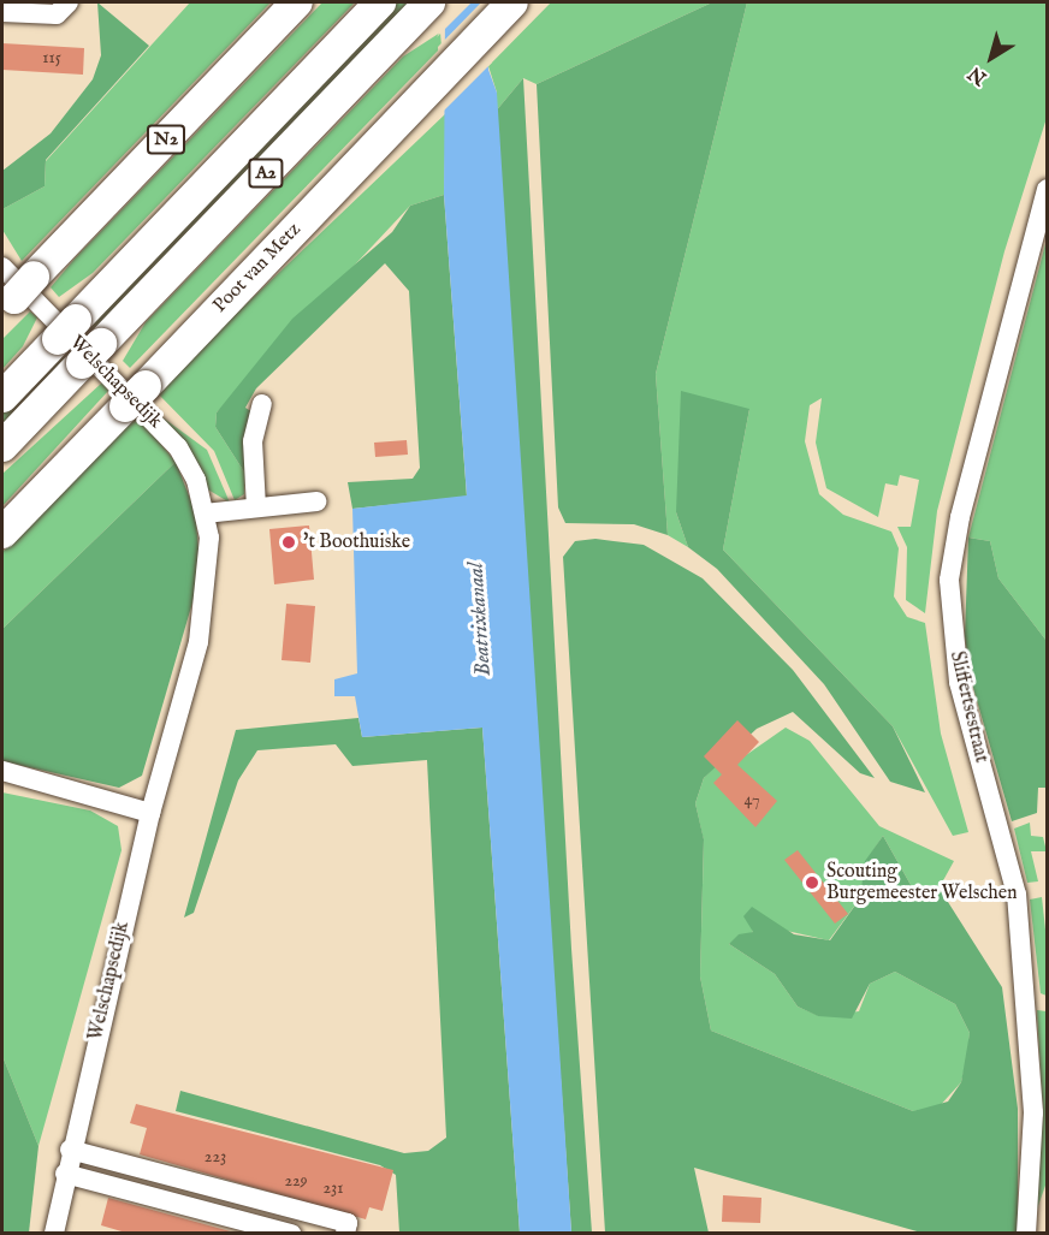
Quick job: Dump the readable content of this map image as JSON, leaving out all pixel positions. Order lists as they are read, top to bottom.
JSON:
{
  "streets": {
    "highway": ["N2", "A2", "Poot van Metz"],
    "street": ["Welschapsedijk", "Sliffertsestraat"]
  },
  "water": ["Beatrixkanaal"],
  "places": ["'t Boothuiske", "Scouting Burgemeester Welschen"],
  "house_numbers": [
    "115",
    "47",
    "223",
    "229",
    "231"
  ],
  "north": "bottom left"
}
